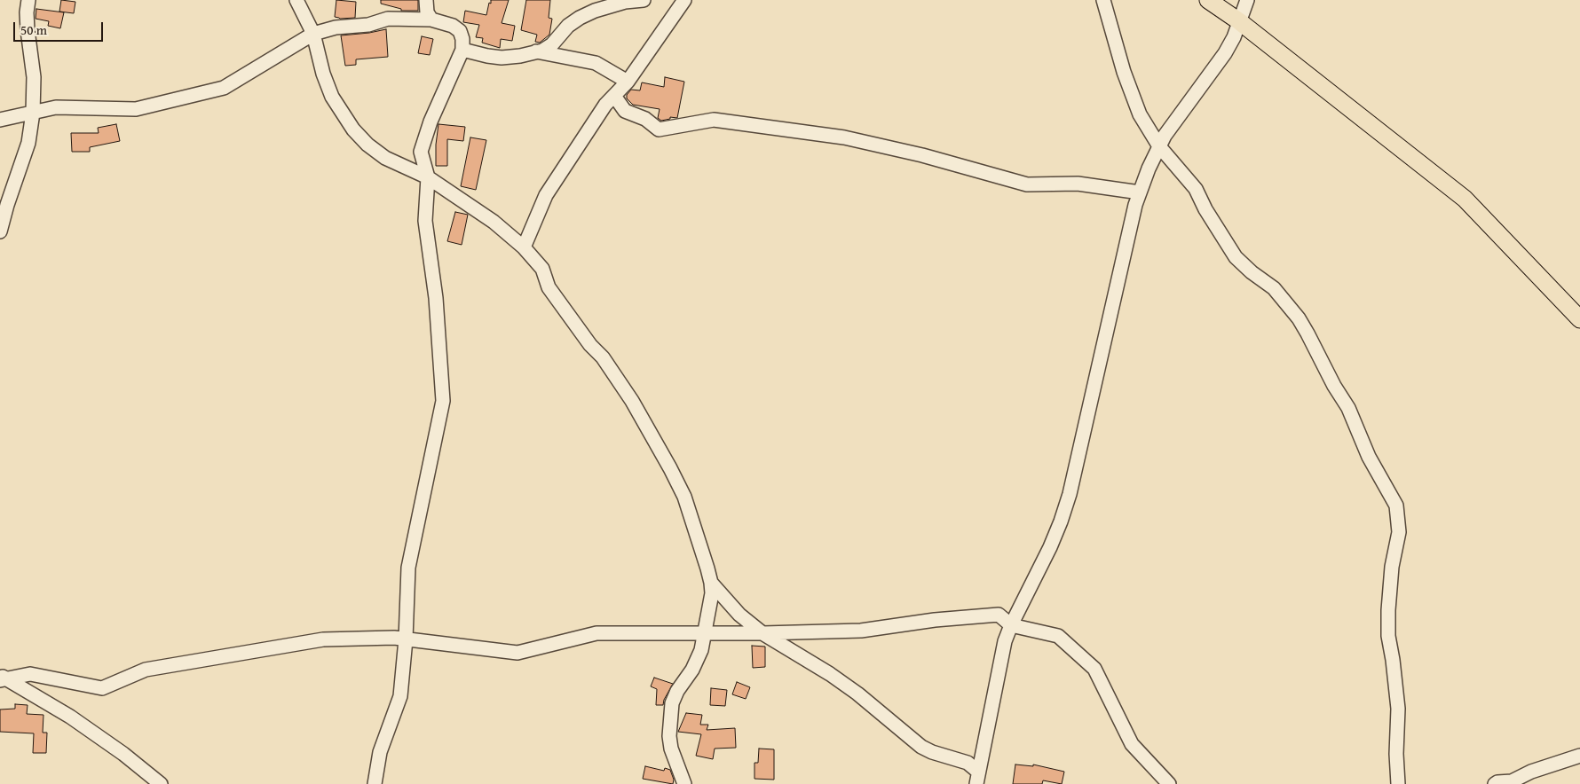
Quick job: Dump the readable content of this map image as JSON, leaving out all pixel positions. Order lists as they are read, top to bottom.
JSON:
{
  "scale_bar": "50 m"
}
